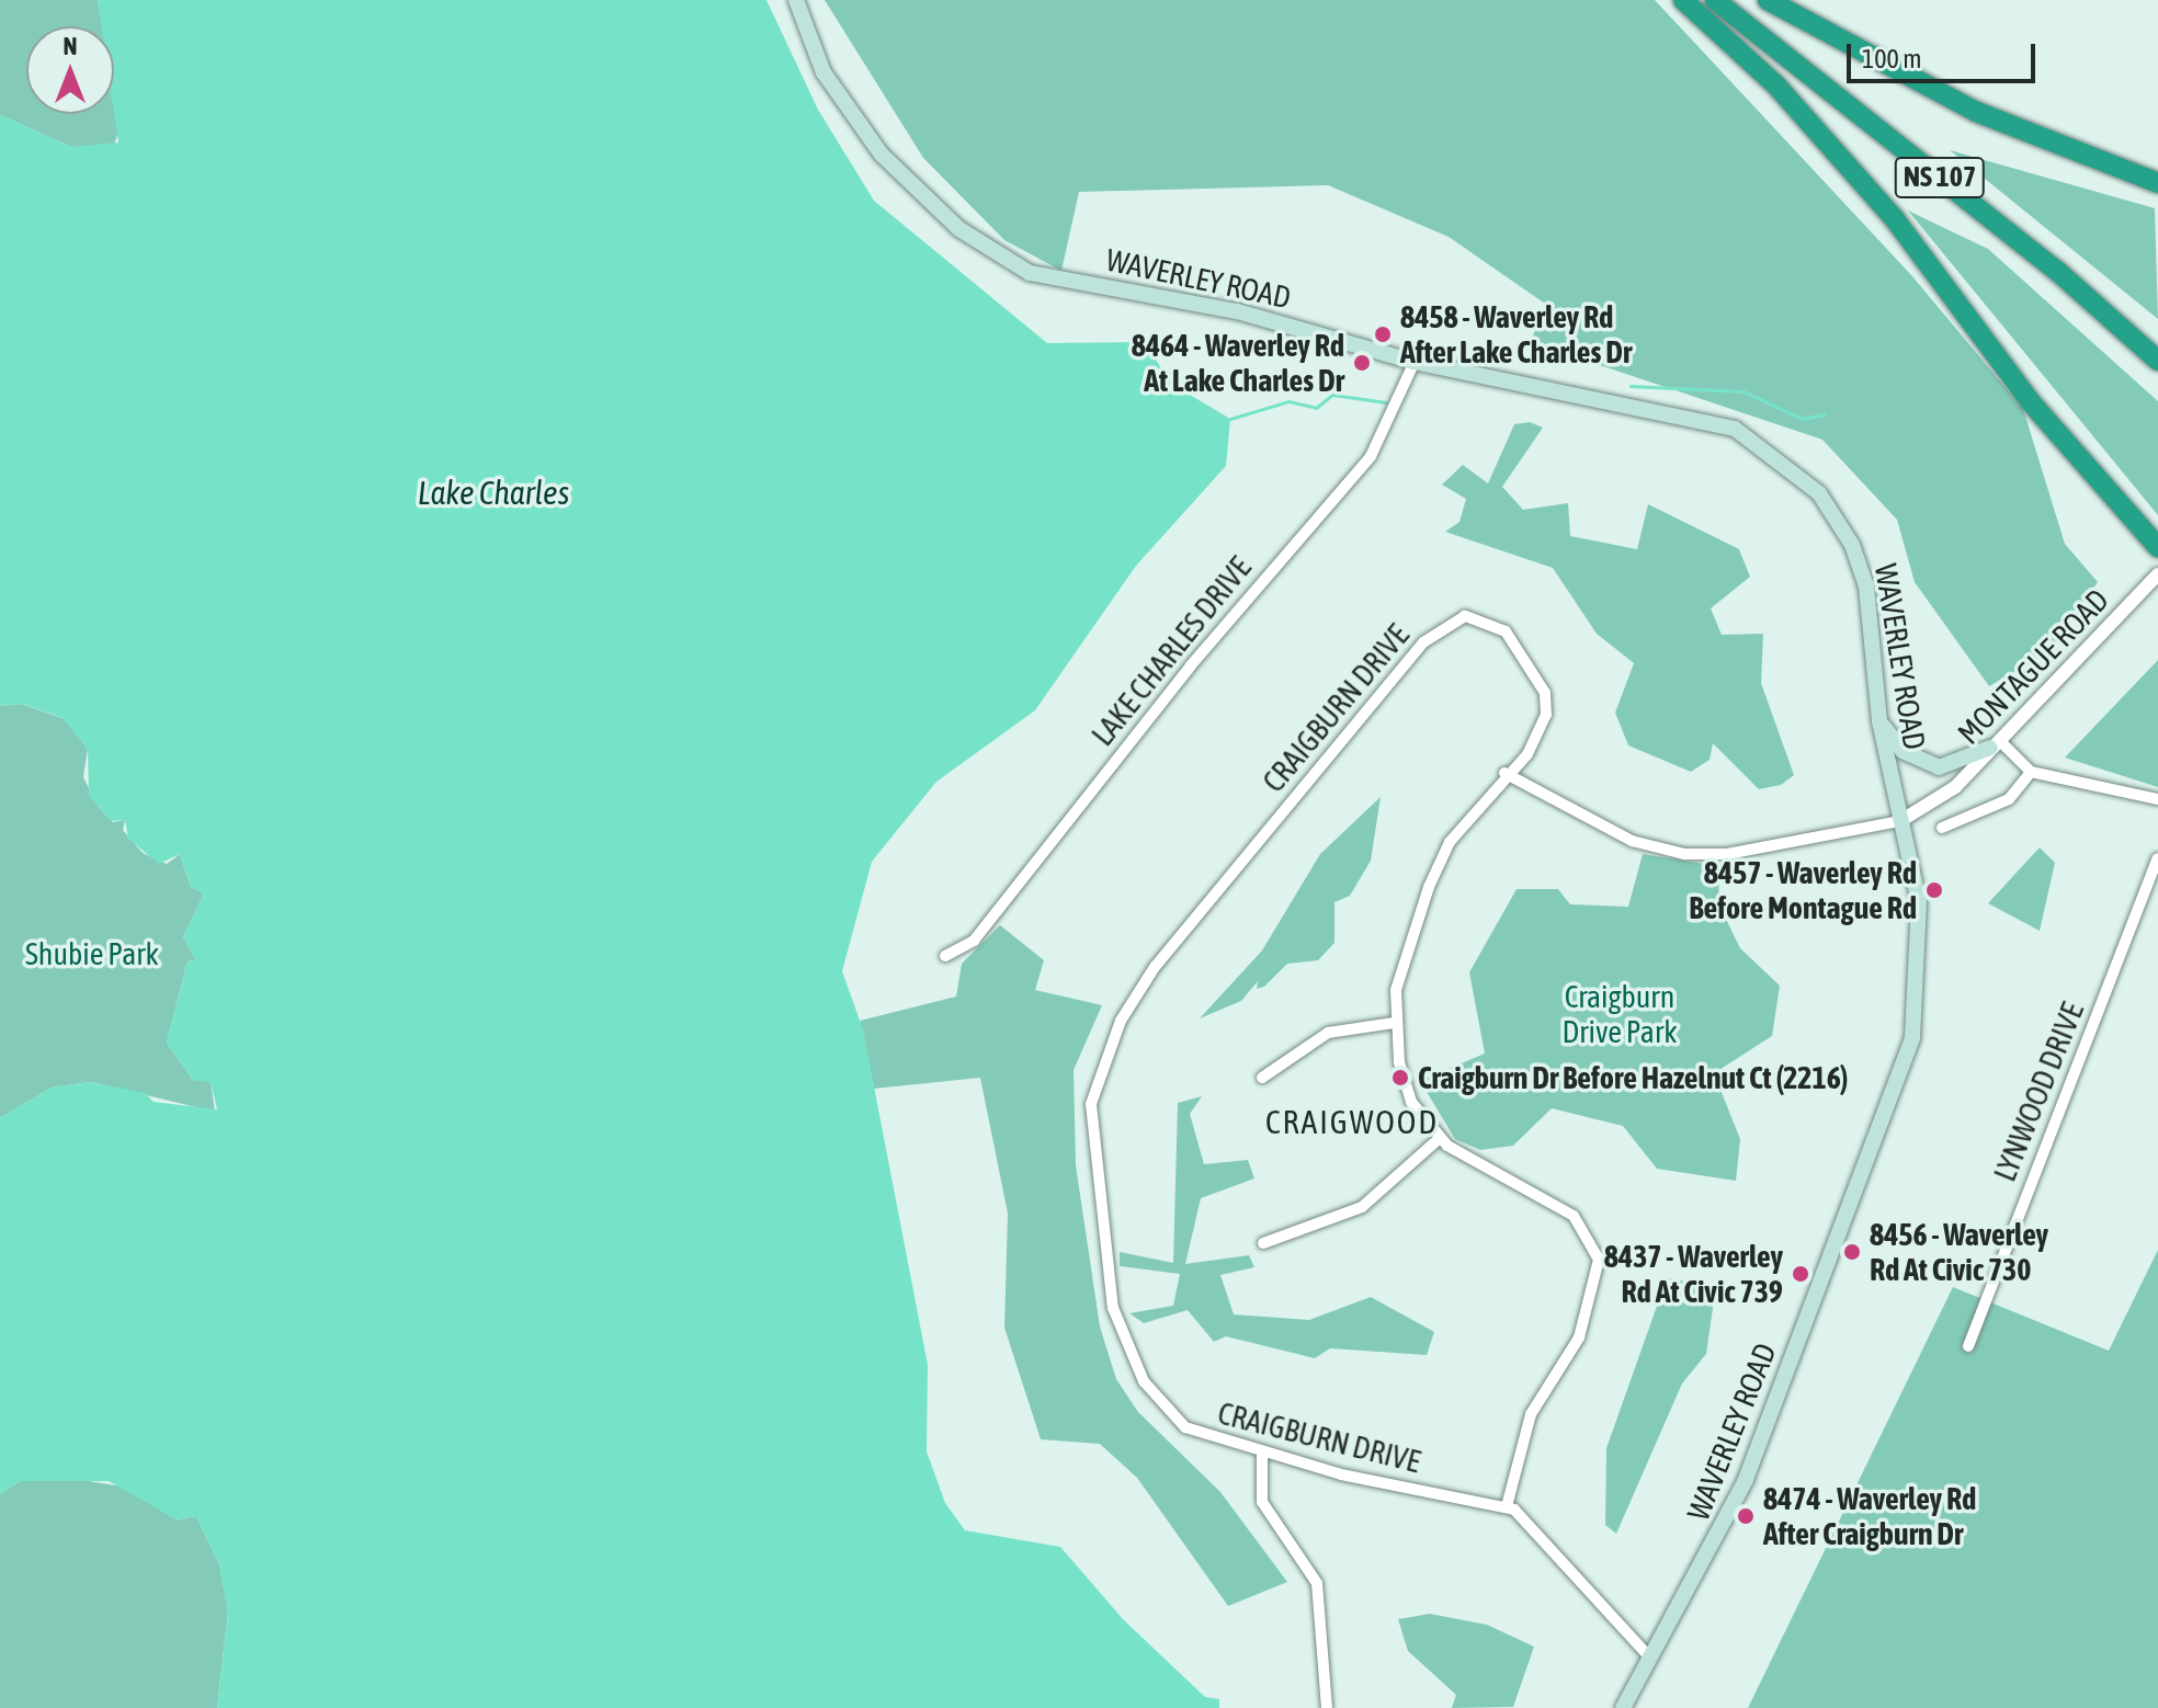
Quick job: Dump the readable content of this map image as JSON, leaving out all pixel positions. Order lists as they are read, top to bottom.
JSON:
{
  "streets": {
    "highway": ["NS 107"],
    "main road": ["WAVERLEY ROAD"],
    "street": [
      "LAKE CHARLES DRIVE",
      "MONTAGUE ROAD",
      "CRAIGBURN DRIVE",
      "LYNWOOD DRIVE"
    ]
  },
  "crossings": [
    ["WAVERLEY ROAD", "LAKE CHARLES DRIVE"],
    ["WAVERLEY ROAD", "MONTAGUE ROAD"],
    ["WAVERLEY ROAD", "CRAIGBURN DRIVE"]
  ],
  "districts": ["CRAIGWOOD"],
  "water": ["Lake Charles"],
  "parks": ["Shubie Park", "Craigburn Drive Park"],
  "places": [
    "8458 - Waverley Rd After Lake Charles Dr",
    "8464 - Waverley Rd At Lake Charles Dr",
    "8457 - Waverley Rd Before Montague Rd",
    "Craigburn Dr Before Hazelnut Ct (2216)",
    "8456 - Waverley Rd At Civic 730",
    "8437 - Waverley Rd At Civic 739",
    "8474 - Waverley Rd After Craigburn Dr"
  ],
  "scale_bar": "100 m",
  "north": "top"
}
